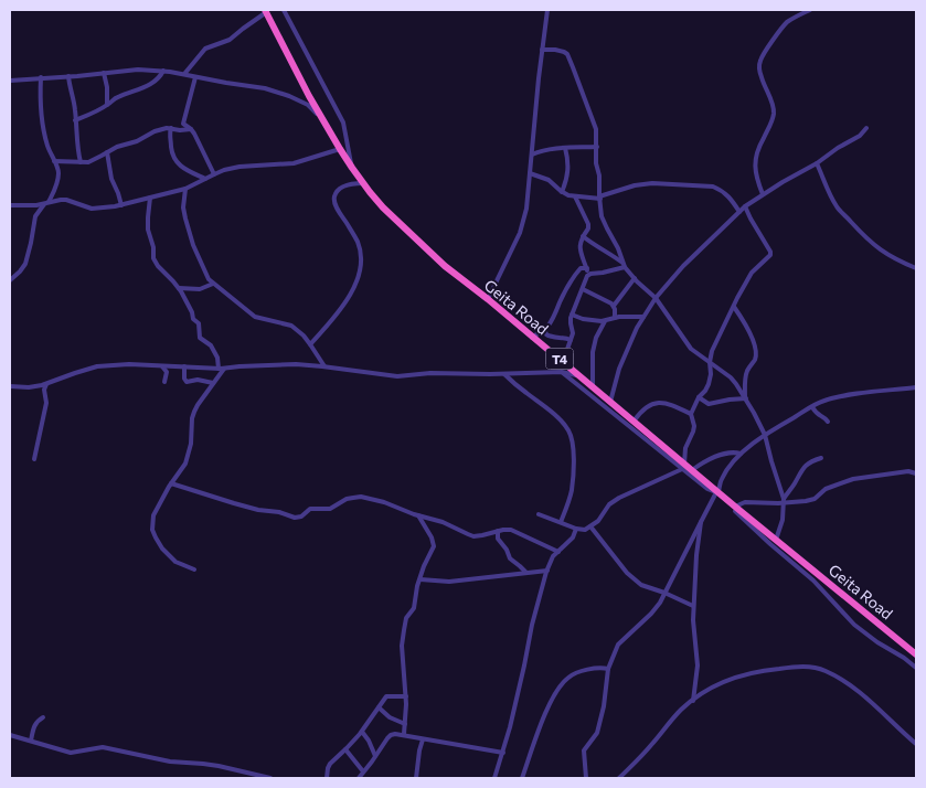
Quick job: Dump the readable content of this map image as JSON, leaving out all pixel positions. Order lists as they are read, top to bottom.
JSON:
{
  "streets": {
    "highway": ["Geita Road", "T4"]
  }
}
